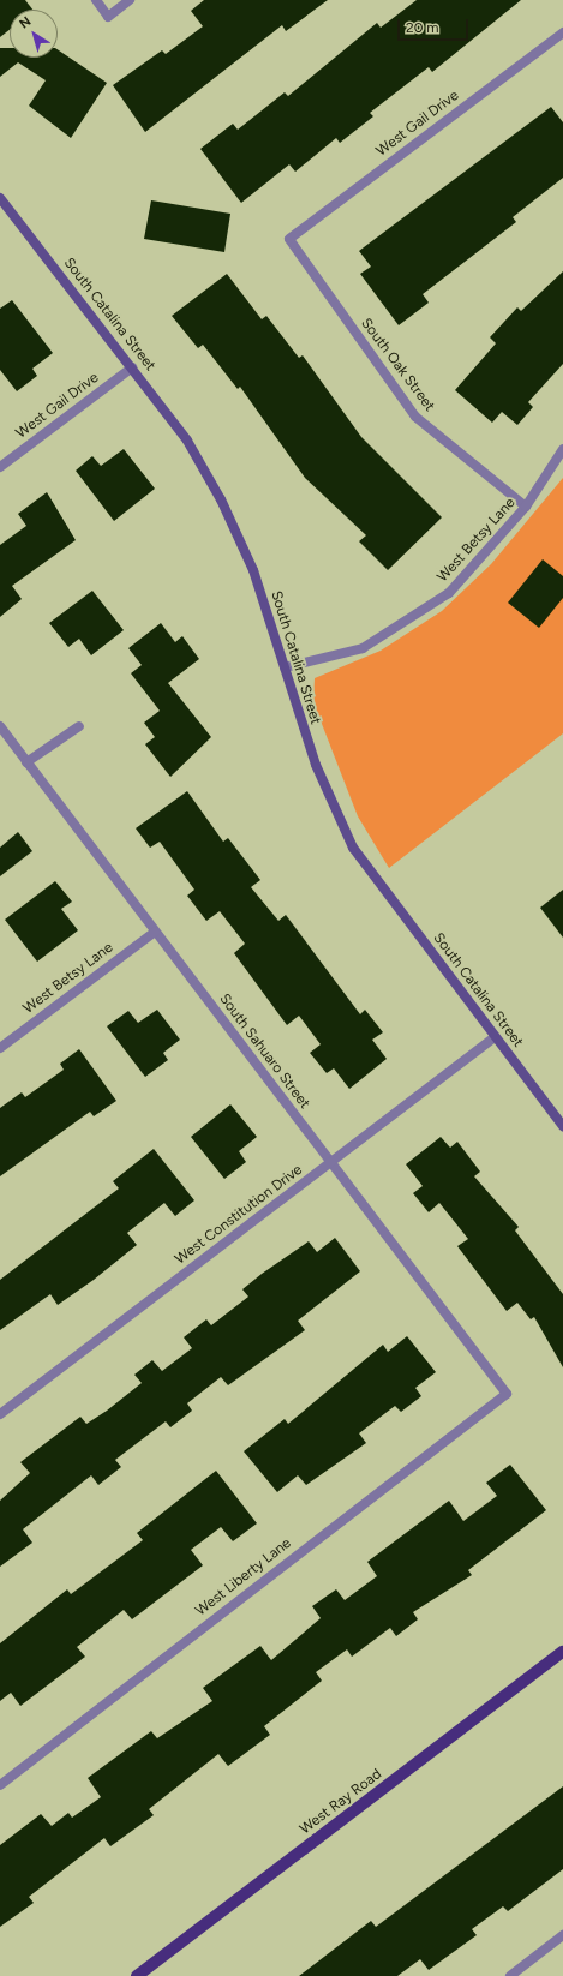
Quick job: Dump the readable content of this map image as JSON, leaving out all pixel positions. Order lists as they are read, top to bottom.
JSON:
{
  "streets": {
    "main road": ["West Ray Road"],
    "street": [
      "West Gail Drive",
      "South Catalina Street",
      "South Oak Street",
      "West Betsy Lane",
      "South Sahuaro Street",
      "West Constitution Drive",
      "West Liberty Lane"
    ]
  },
  "crossings": [
    ["West Gail Drive", "South Catalina Street"],
    ["West Gail Drive", "South Oak Street"],
    ["South Catalina Street", "West Betsy Lane"],
    ["South Catalina Street", "West Constitution Drive"],
    ["South Oak Street", "West Betsy Lane"],
    ["West Betsy Lane", "South Sahuaro Street"],
    ["South Sahuaro Street", "West Constitution Drive"],
    ["South Sahuaro Street", "West Liberty Lane"]
  ],
  "scale_bar": "20 m",
  "north": "top left"
}
